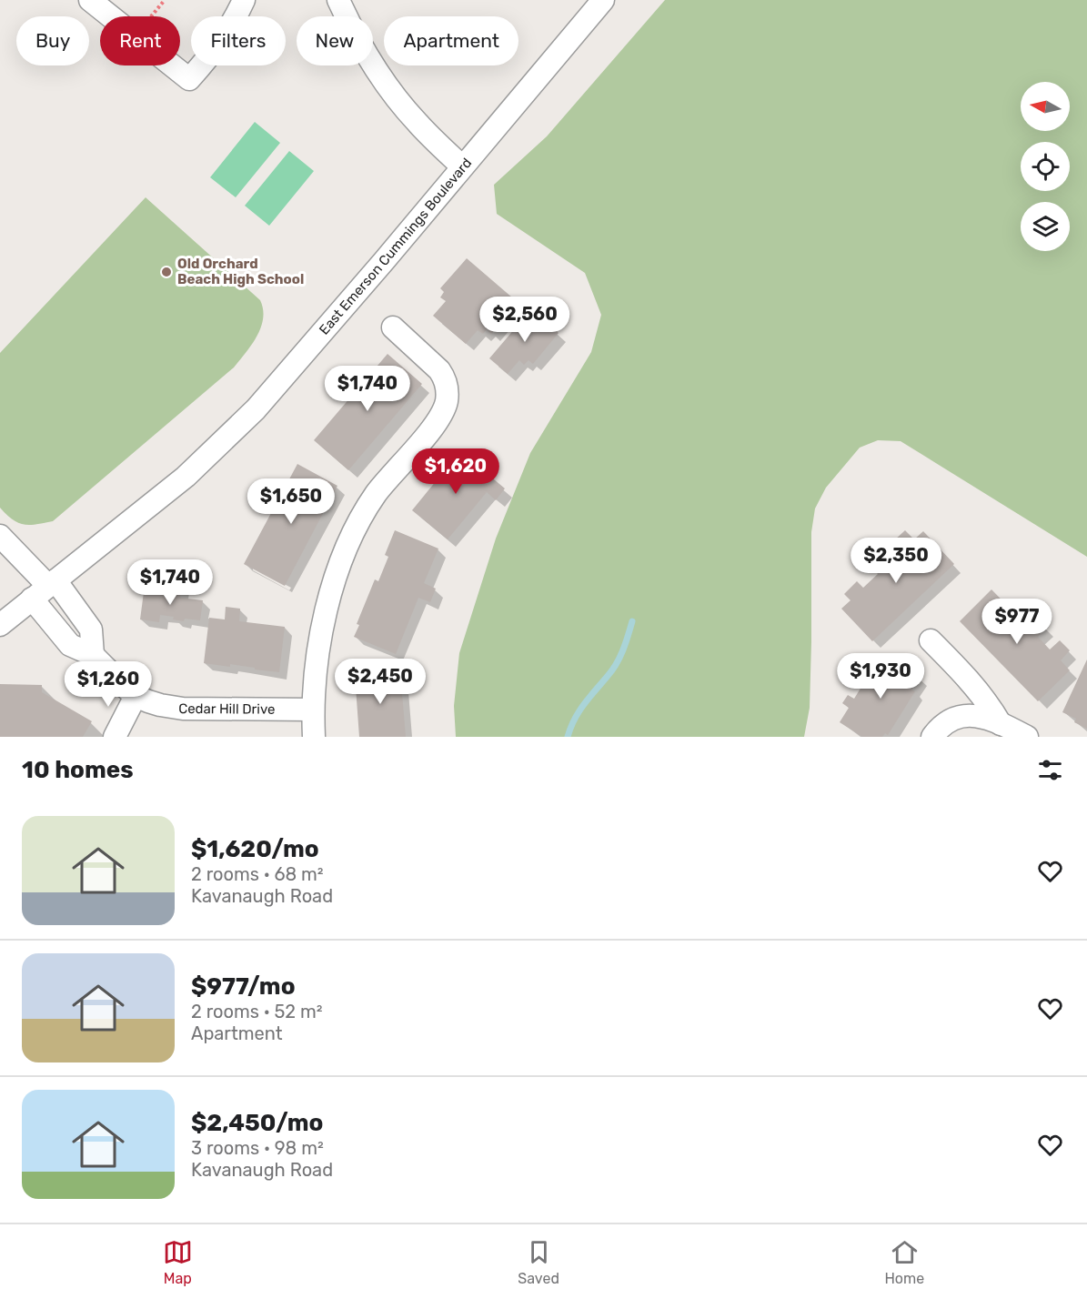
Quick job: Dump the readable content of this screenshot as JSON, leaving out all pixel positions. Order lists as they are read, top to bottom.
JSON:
{
  "streets": {
    "street": ["East Emerson Cummings Boulevard", "Cedar Hill Drive"]
  },
  "crossings": [
    ["East Emerson Cummings Boulevard", "Cedar Hill Drive"]
  ],
  "places": ["Old Orchard Beach High School"],
  "north": "left",
  "page": {
    "chip": [
      "Buy",
      "Rent",
      "Filters",
      "New",
      "Apartment"
    ],
    "price": [
      "$2,560",
      "$1,740",
      "$1,620",
      "$1,650",
      "$2,350",
      "$1,740",
      "$977",
      "$1,930",
      "$2,450",
      "$1,260"
    ],
    "heading": "10 homes",
    "list": [
      {
        "name": "$1,620/mo",
        "note": "2 rooms · 68 m² · Kavanaugh Road"
      },
      {
        "name": "$977/mo",
        "note": "2 rooms · 52 m² · Apartment"
      },
      {
        "name": "$2,450/mo",
        "note": "3 rooms · 98 m² · Kavanaugh Road"
      }
    ],
    "tabs": ["Map", "Saved", "Home"]
  }
}
